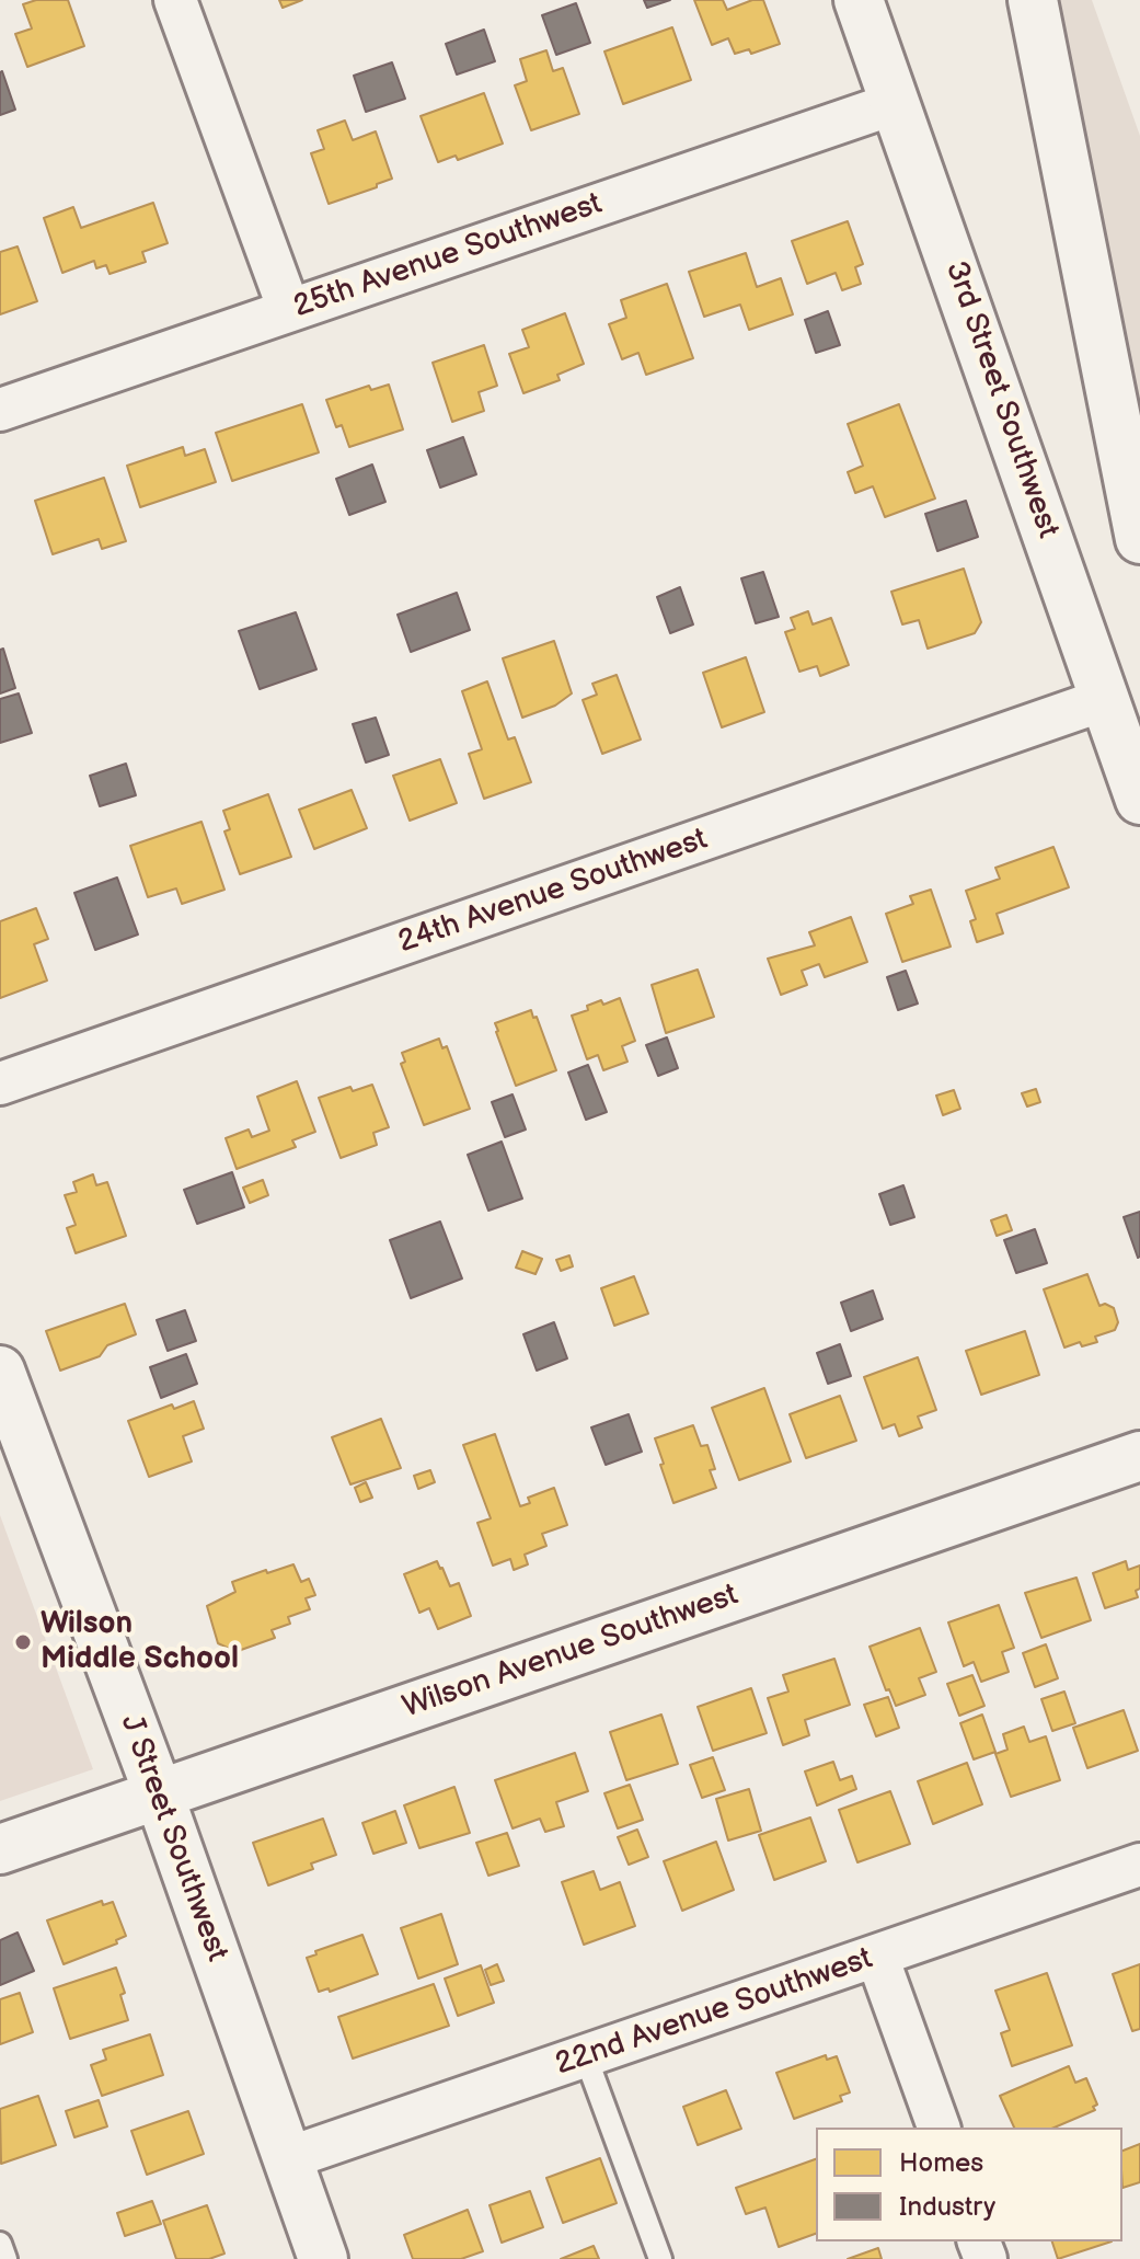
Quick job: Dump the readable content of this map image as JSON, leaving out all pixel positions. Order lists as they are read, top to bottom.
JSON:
{
  "streets": {
    "main road": ["3rd Street Southwest", "Wilson Avenue Southwest", "J Street Southwest"],
    "street": ["25th Avenue Southwest", "24th Avenue Southwest", "22nd Avenue Southwest"]
  },
  "crossings": [
    ["25th Avenue Southwest", "3rd Street Southwest"],
    ["3rd Street Southwest", "24th Avenue Southwest"],
    ["Wilson Avenue Southwest", "J Street Southwest"],
    ["J Street Southwest", "22nd Avenue Southwest"]
  ],
  "places": ["Wilson Middle School"],
  "legend": ["Homes", "Industry"]
}
